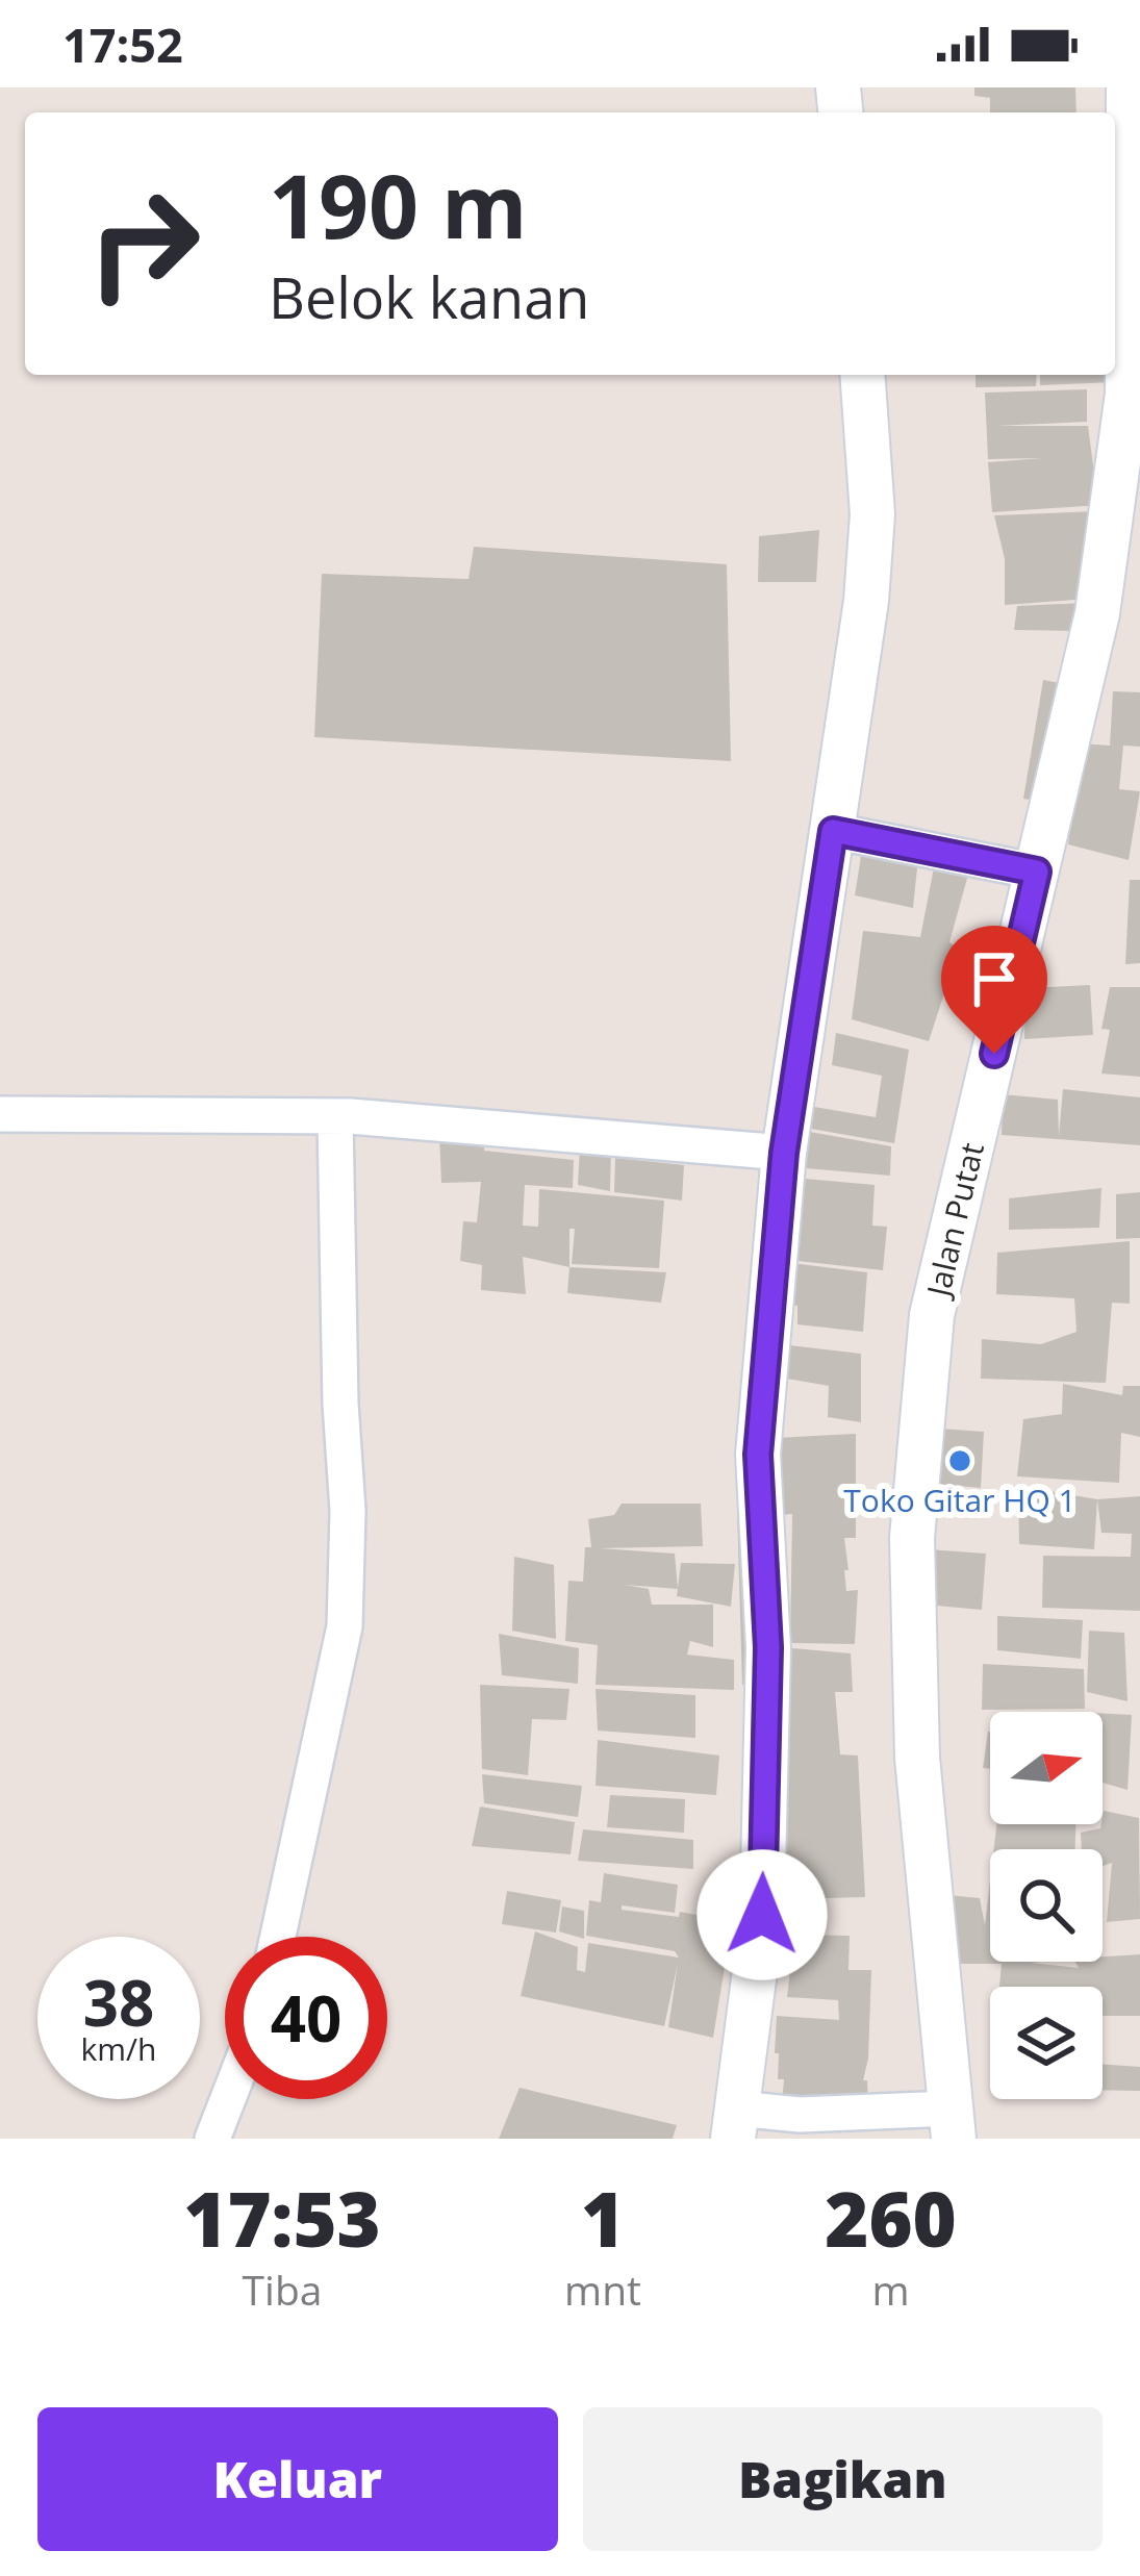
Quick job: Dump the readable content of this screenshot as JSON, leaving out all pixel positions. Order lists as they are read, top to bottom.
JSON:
{
  "streets": {
    "street": ["Jalan Putat"]
  },
  "places": ["Toko Gitar HQ 1"],
  "north": "right",
  "page": {
    "status": "17:52",
    "turn": ["190 m", "Belok kanan"],
    "speed": "38 km/h",
    "limit": "40",
    "eta": [
      "17:53",
      "Tiba",
      "1",
      "mnt",
      "260",
      "m"
    ],
    "buttons": ["Keluar", "Bagikan"]
  }
}
